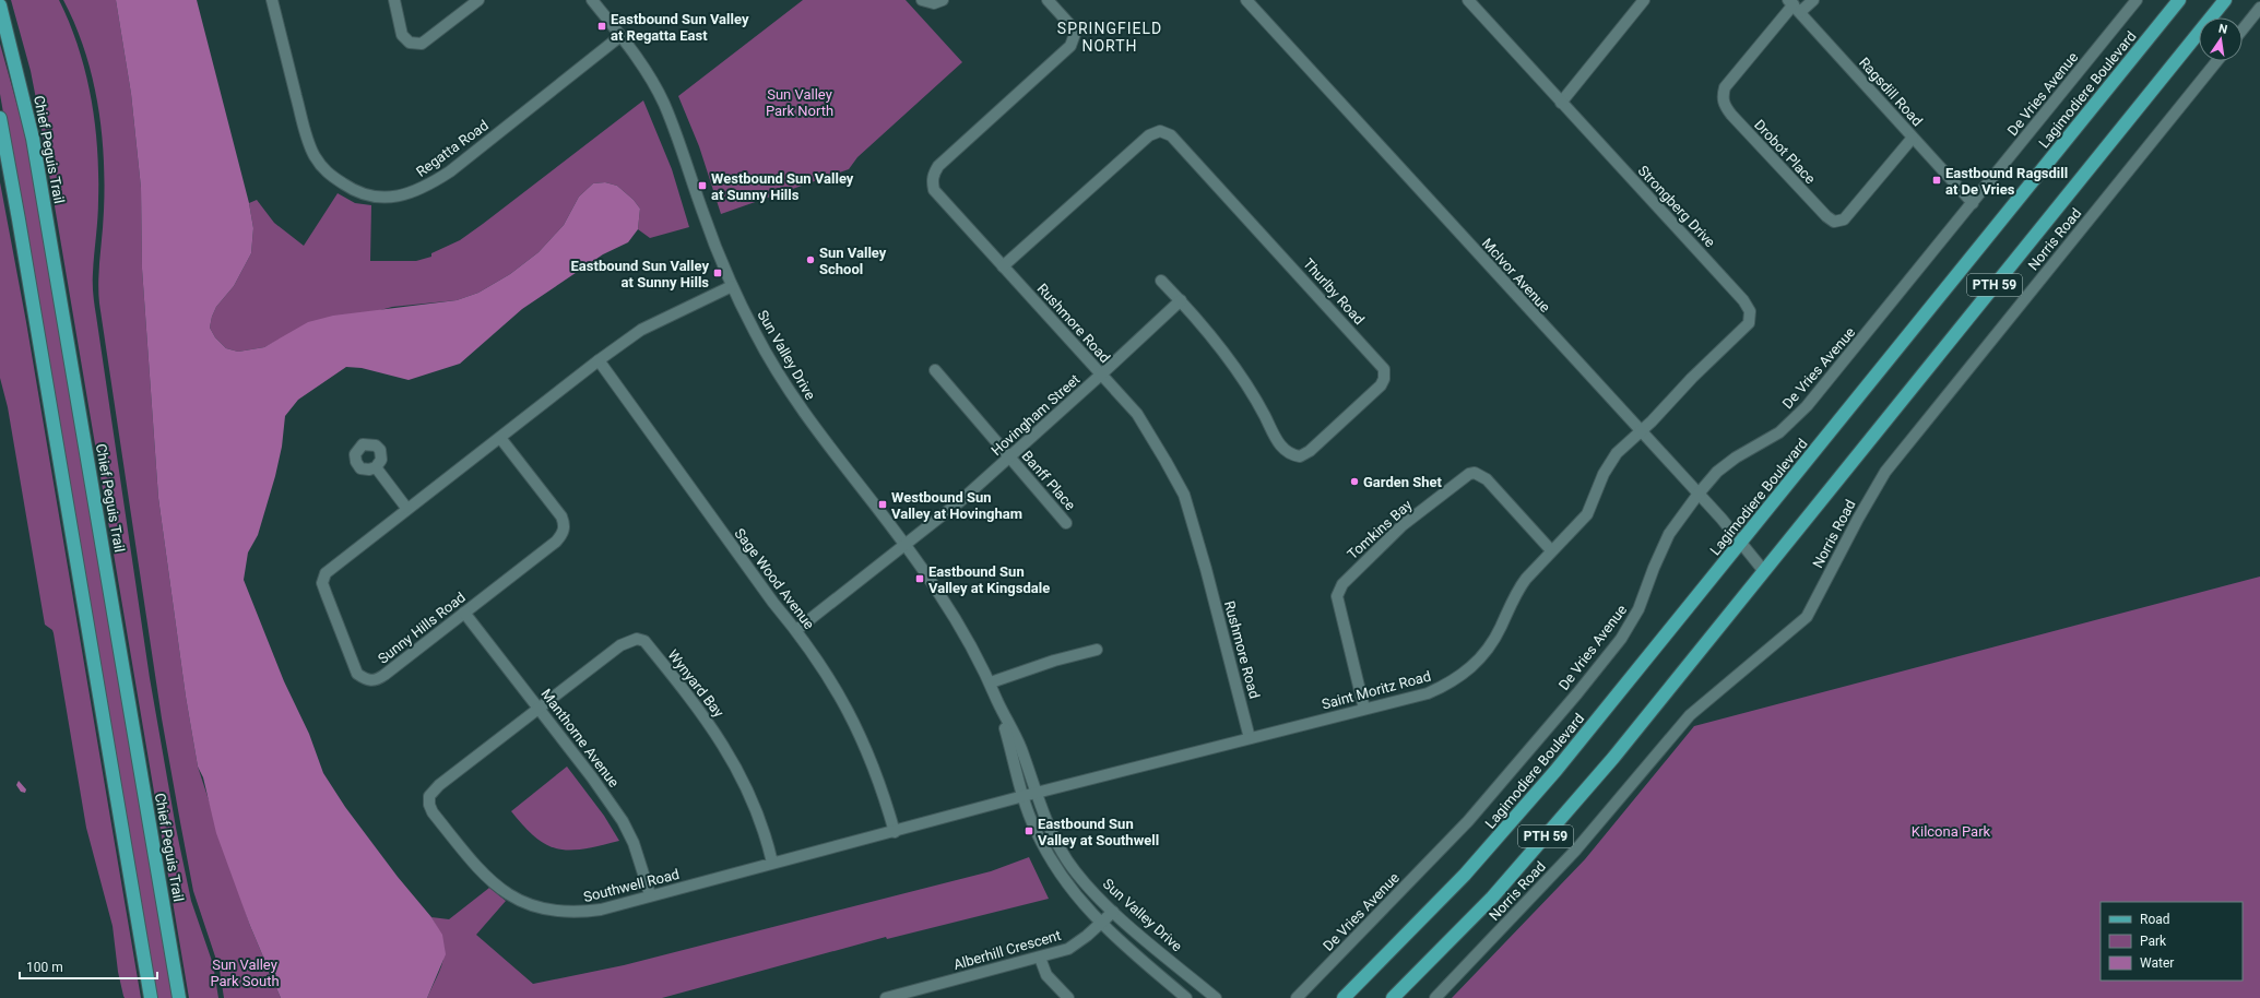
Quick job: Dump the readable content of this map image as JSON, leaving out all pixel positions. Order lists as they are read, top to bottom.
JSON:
{
  "streets": {
    "main road": ["Lagimodiere Boulevard", "Chief Peguis Trail", "PTH 59"],
    "street": [
      "Ragsdill Road",
      "De Vries Avenue",
      "Regatta Road",
      "Drobot Place",
      "Strongberg Drive",
      "Norris Road",
      "McIvor Avenue",
      "Thurlby Road",
      "Rushmore Road",
      "Sun Valley Drive",
      "Hovingham Street",
      "Banff Place",
      "Tomkins Bay",
      "Sage Wood Avenue",
      "Sunny Hills Road",
      "Wynyard Bay",
      "Saint Moritz Road",
      "Manthorne Avenue",
      "Southwell Road",
      "Alberhill Crescent"
    ]
  },
  "crossings": [
    ["Lagimodiere Boulevard", "McIvor Avenue"],
    ["Ragsdill Road", "De Vries Avenue"],
    ["Ragsdill Road", "Drobot Place"],
    ["De Vries Avenue", "McIvor Avenue"],
    ["Regatta Road", "Sun Valley Drive"],
    ["Strongberg Drive", "McIvor Avenue"],
    ["Strongberg Drive", "Saint Moritz Road"],
    ["McIvor Avenue", "PTH 59"],
    ["McIvor Avenue", "Saint Moritz Road"],
    ["Thurlby Road", "Rushmore Road"],
    ["Thurlby Road", "Hovingham Street"],
    ["Rushmore Road", "Hovingham Street"],
    ["Rushmore Road", "Saint Moritz Road"],
    ["Sun Valley Drive", "Hovingham Street"],
    ["Sun Valley Drive", "Sunny Hills Road"],
    ["Sun Valley Drive", "Saint Moritz Road"],
    ["Sun Valley Drive", "Southwell Road"],
    ["Sun Valley Drive", "Alberhill Crescent"],
    ["Hovingham Street", "Banff Place"],
    ["Hovingham Street", "Sage Wood Avenue"],
    ["Tomkins Bay", "Saint Moritz Road"],
    ["Sage Wood Avenue", "Sunny Hills Road"],
    ["Sage Wood Avenue", "Southwell Road"],
    ["Sunny Hills Road", "Manthorne Avenue"],
    ["Wynyard Bay", "Manthorne Avenue"],
    ["Wynyard Bay", "Southwell Road"],
    ["Saint Moritz Road", "Southwell Road"],
    ["Manthorne Avenue", "Southwell Road"]
  ],
  "districts": ["SPRINGFIELD NORTH"],
  "parks": ["Sun Valley Park North", "Kilcona Park", "Sun Valley Park South"],
  "places": {
    "transit": [
      "Eastbound Sun Valley at Regatta East",
      "Eastbound Ragsdill at De Vries",
      "Westbound Sun Valley at Sunny Hills",
      "Eastbound Sun Valley at Sunny Hills",
      "Westbound Sun Valley at Hovingham",
      "Eastbound Sun Valley at Kingsdale",
      "Eastbound Sun Valley at Southwell"
    ],
    "other": ["Sun Valley School", "Garden Shet"]
  },
  "legend": ["Road", "Park", "Water"],
  "scale_bar": "100 m",
  "north": "top"
}
